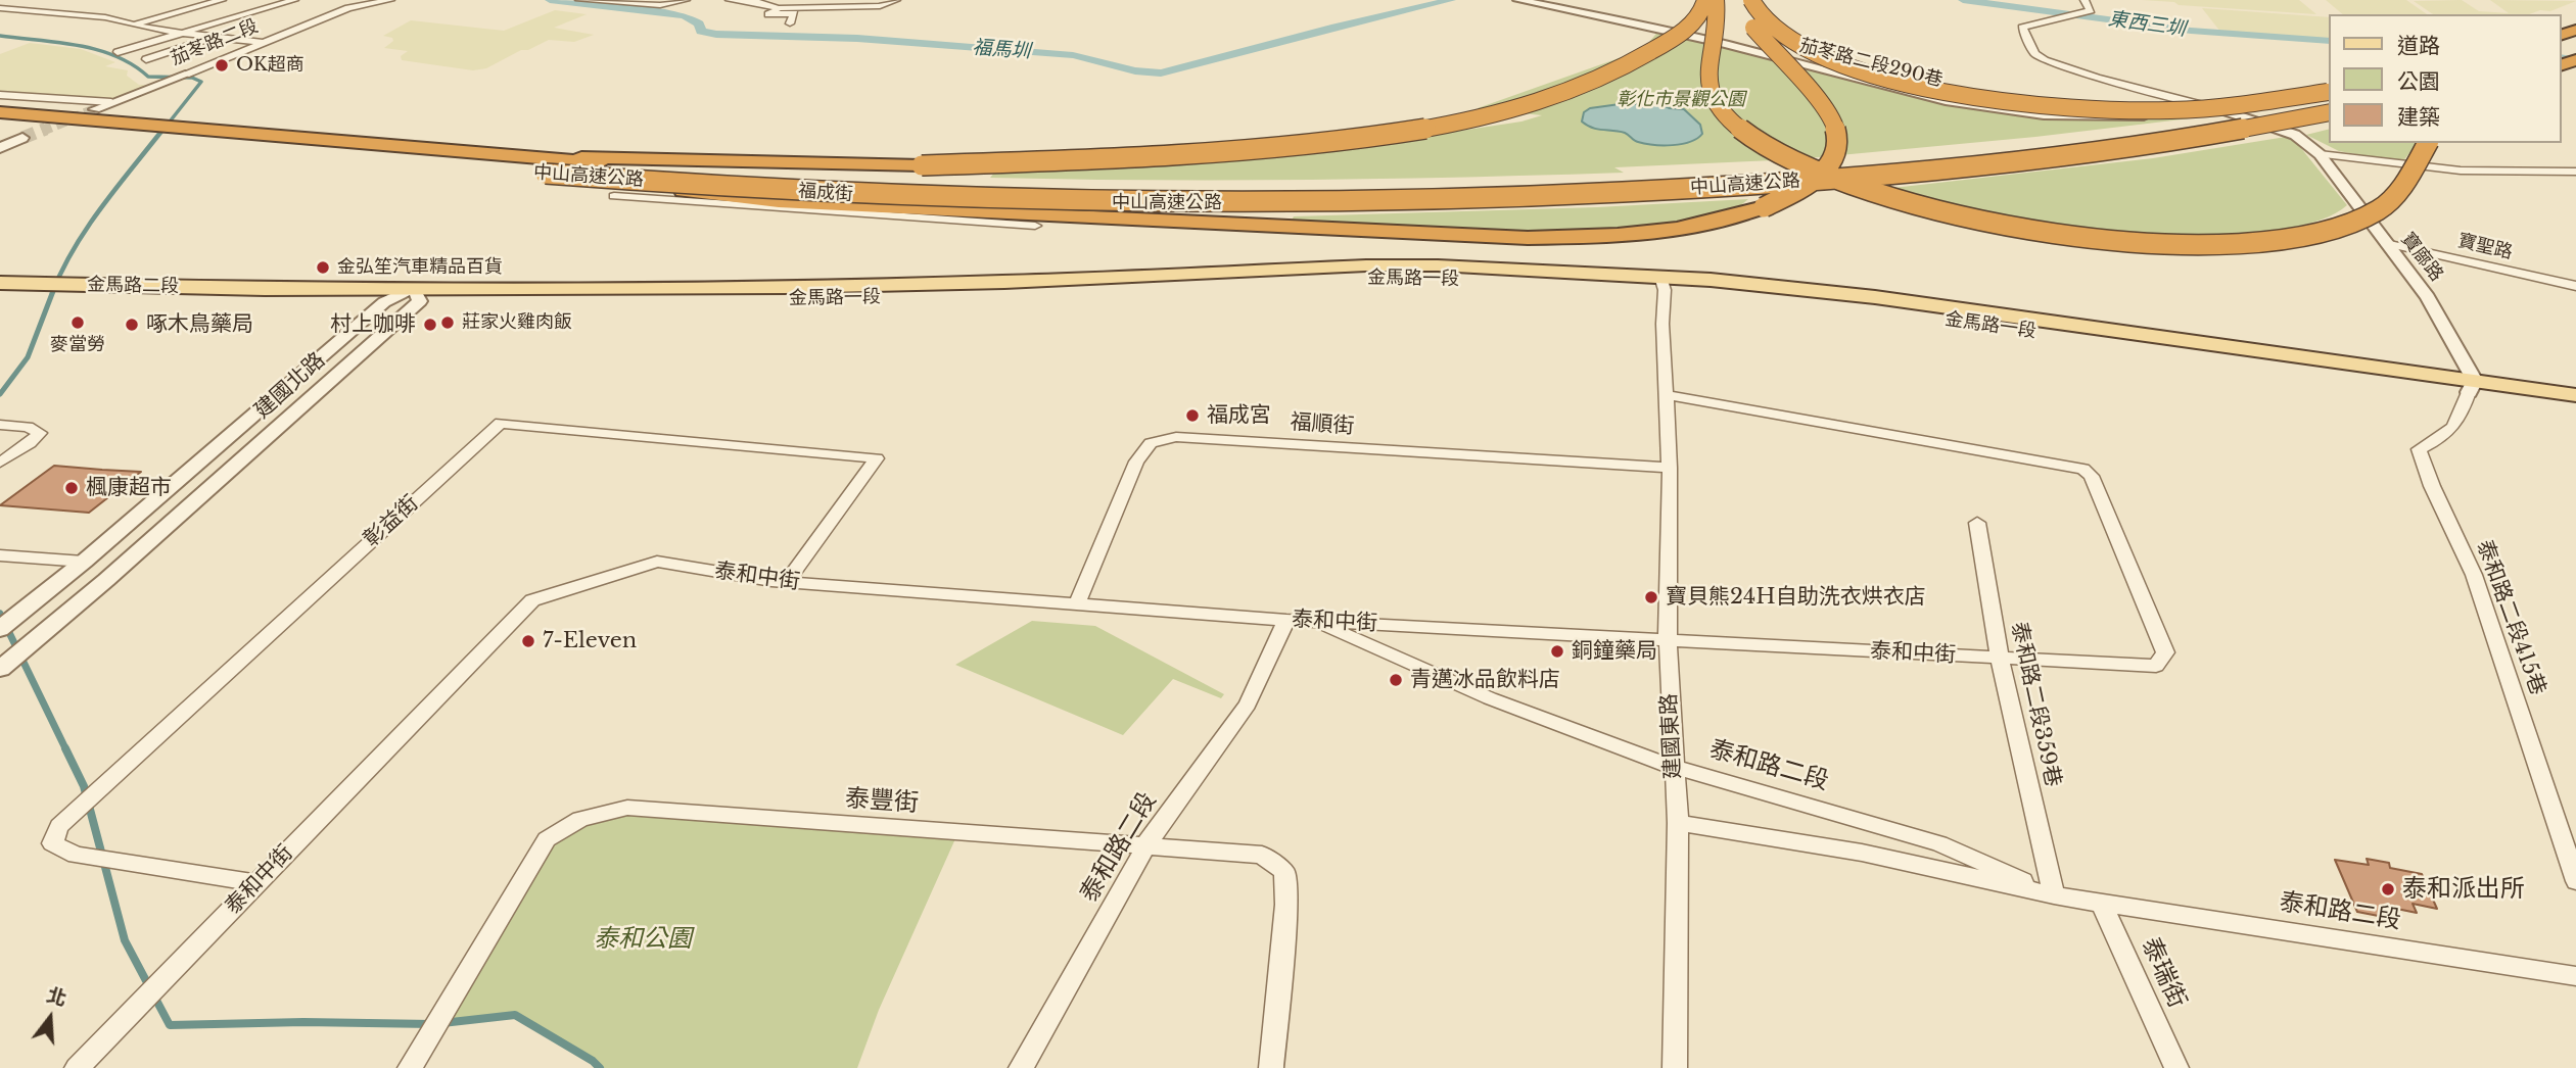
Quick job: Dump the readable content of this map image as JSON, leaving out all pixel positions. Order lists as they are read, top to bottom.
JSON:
{
  "streets": {
    "highway": ["中山高速公路"],
    "main road": ["金馬路一段", "金馬路二段"],
    "street": [
      "茄苳路二段",
      "茄苳路二段290巷",
      "福成街",
      "寶聖路",
      "寶廍路",
      "建國北路",
      "福順街",
      "彰益街",
      "泰和中街",
      "泰和路二段415巷",
      "泰和路二段359巷",
      "建國東路",
      "泰和路二段",
      "泰豐街",
      "泰瑞街"
    ]
  },
  "crossings": [
    ["茄苳路二段290巷", "寶廍路"],
    ["寶聖路", "寶廍路"],
    ["寶廍路", "金馬路一段"],
    ["寶廍路", "泰和路二段415巷"],
    ["金馬路一段", "金馬路二段"],
    ["金馬路一段", "建國北路"],
    ["金馬路一段", "泰和路二段415巷"],
    ["金馬路一段", "建國東路"],
    ["福順街", "泰和中街"],
    ["福順街", "建國東路"],
    ["彰益街", "泰和中街"],
    ["泰和中街", "泰和路二段359巷"],
    ["泰和中街", "建國東路"],
    ["泰和中街", "泰和路二段"],
    ["泰和路二段359巷", "泰和路二段"],
    ["建國東路", "泰和路二段"],
    ["泰和路二段", "泰豐街"],
    ["泰和路二段", "泰瑞街"]
  ],
  "water": ["東西三圳", "福馬圳"],
  "parks": ["彰化市景觀公園", "泰和公園"],
  "places": [
    "OK超商",
    "金弘笙汽車精品百貨",
    "麥當勞",
    "莊家火雞肉飯",
    "啄木鳥藥局",
    "村上咖啡",
    "福成宮",
    "楓康超市",
    "寶貝熊24H自助洗衣烘衣店",
    "7-Eleven",
    "銅鐘藥局",
    "青邁冰品飲料店",
    "泰和派出所"
  ],
  "legend": ["道路", "公園", "建築"],
  "north": "top"
}
